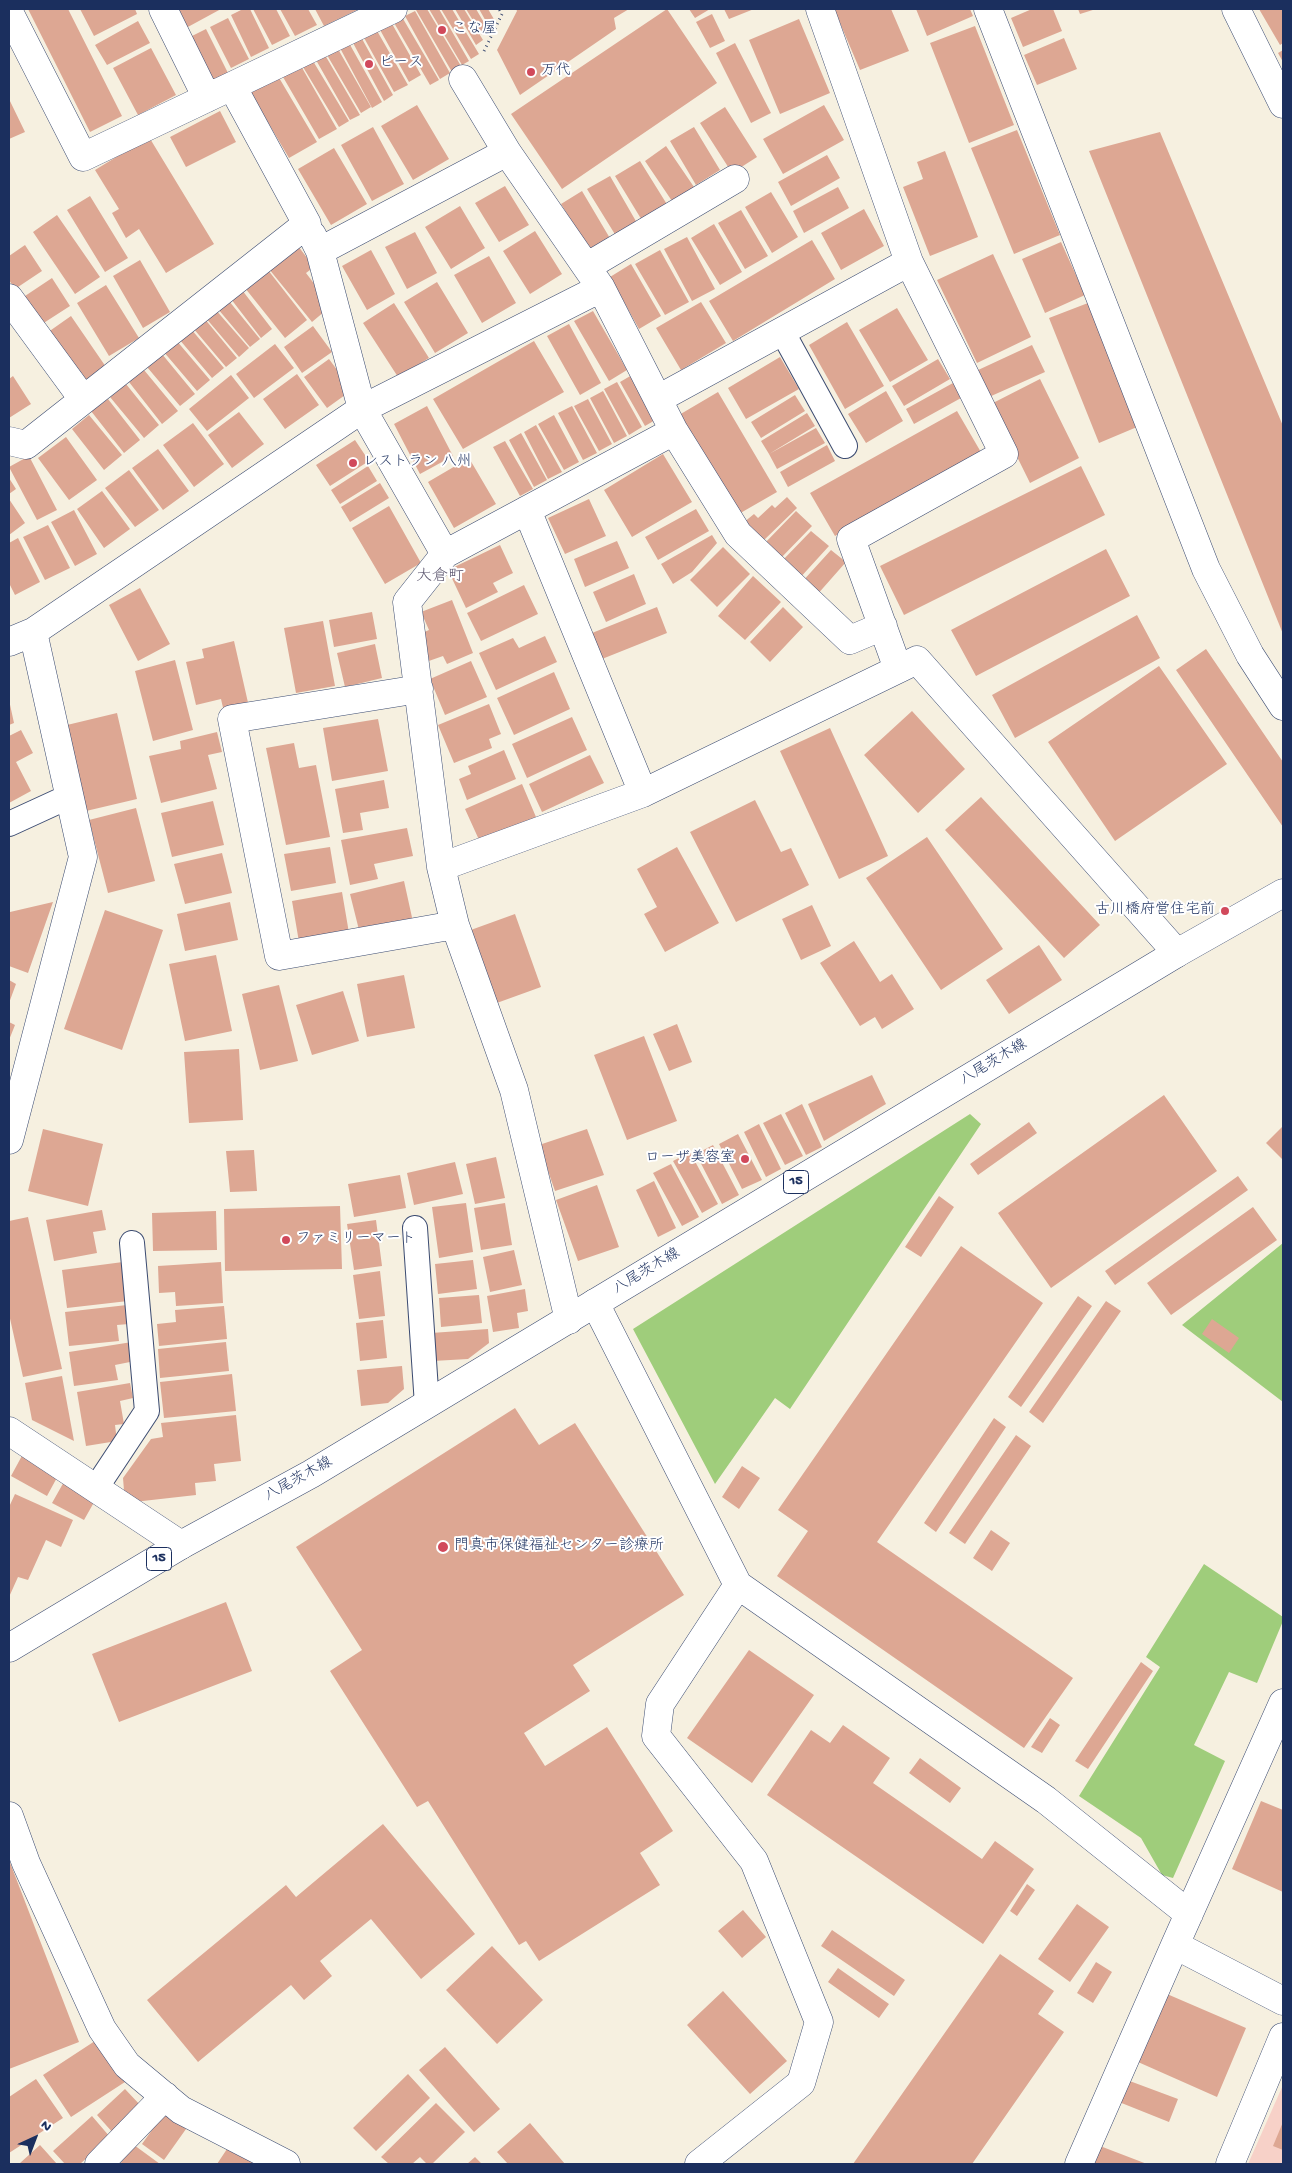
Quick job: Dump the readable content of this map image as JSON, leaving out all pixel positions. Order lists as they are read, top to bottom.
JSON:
{
  "streets": {
    "street": ["八尾茨木線", "15"]
  },
  "districts": ["大倉町"],
  "places": [
    "こな屋",
    "ピース",
    "万代",
    "レストラン 八州",
    "古川橋府営住宅前",
    "ローザ美容室",
    "ファミリーマート",
    "門真市保健福祉センター診療所"
  ],
  "north": "top right"
}
